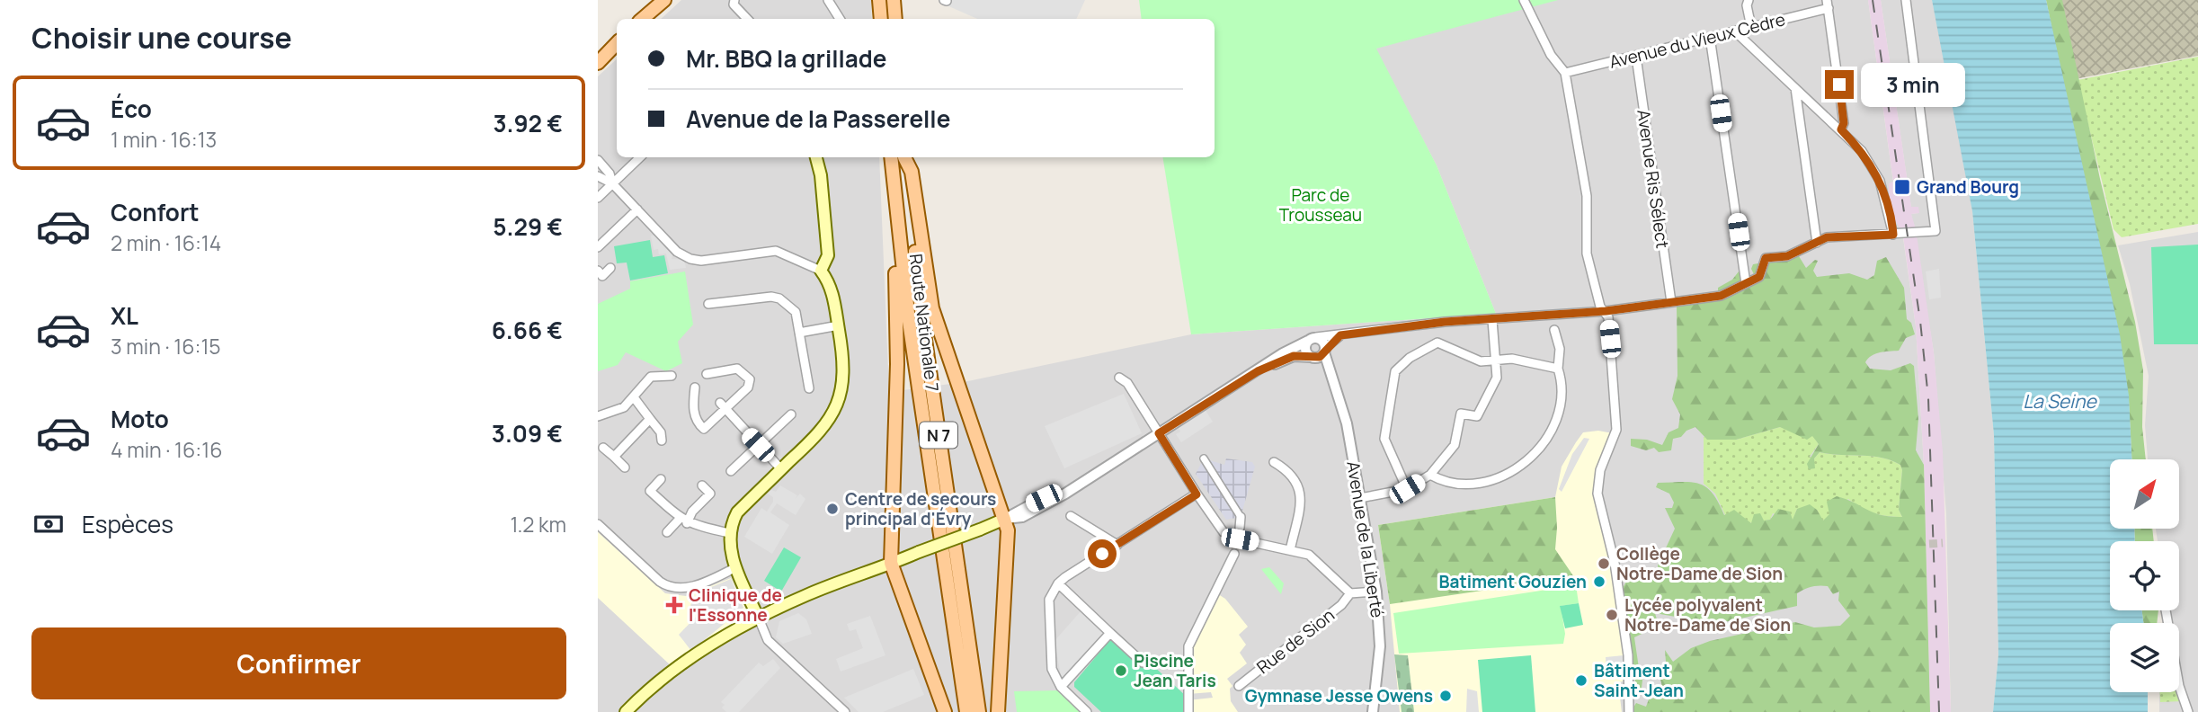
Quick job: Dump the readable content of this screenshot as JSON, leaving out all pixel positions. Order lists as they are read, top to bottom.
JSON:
{
  "streets": {
    "main road": ["Route Nationale 7", "N 7"],
    "street": [
      "Avenue du Vieux Cèdre",
      "Avenue Ris Sélect",
      "Avenue de la Liberté",
      "Rue de Sion"
    ]
  },
  "crossings": [
    ["Avenue du Vieux Cèdre", "Avenue Ris Sélect"],
    ["Route Nationale 7", "N 7"]
  ],
  "water": ["La Seine"],
  "parks": ["Parc de Trousseau"],
  "places": {
    "transit": ["Grand Bourg"],
    "other": [
      "Centre de secours principal d'Évry",
      "Collège Notre-Dame de Sion",
      "Batiment Gouzien",
      "Lycée polyvalent Notre-Dame de Sion",
      "Piscine Jean Taris",
      "Bâtiment Saint-Jean",
      "Gymnase Jesse Owens"
    ],
    "health": ["Clinique de l'Essonne"]
  },
  "north": "top right",
  "page": {
    "heading": "Choisir une course",
    "banner": ["Mr. BBQ la grillade", "Avenue de la Passerelle"],
    "bubble": "3 min",
    "list": [
      {
        "name": "Éco",
        "note": "1 min · 16:13",
        "value": "3.92 €"
      },
      {
        "name": "Confort",
        "note": "2 min · 16:14",
        "value": "5.29 €"
      },
      {
        "name": "XL",
        "note": "3 min · 16:15",
        "value": "6.66 €"
      },
      {
        "name": "Moto",
        "note": "4 min · 16:16",
        "value": "3.09 €"
      }
    ],
    "pay": ["Espèces", "1.2 km"],
    "buttons": "Confirmer"
  }
}
